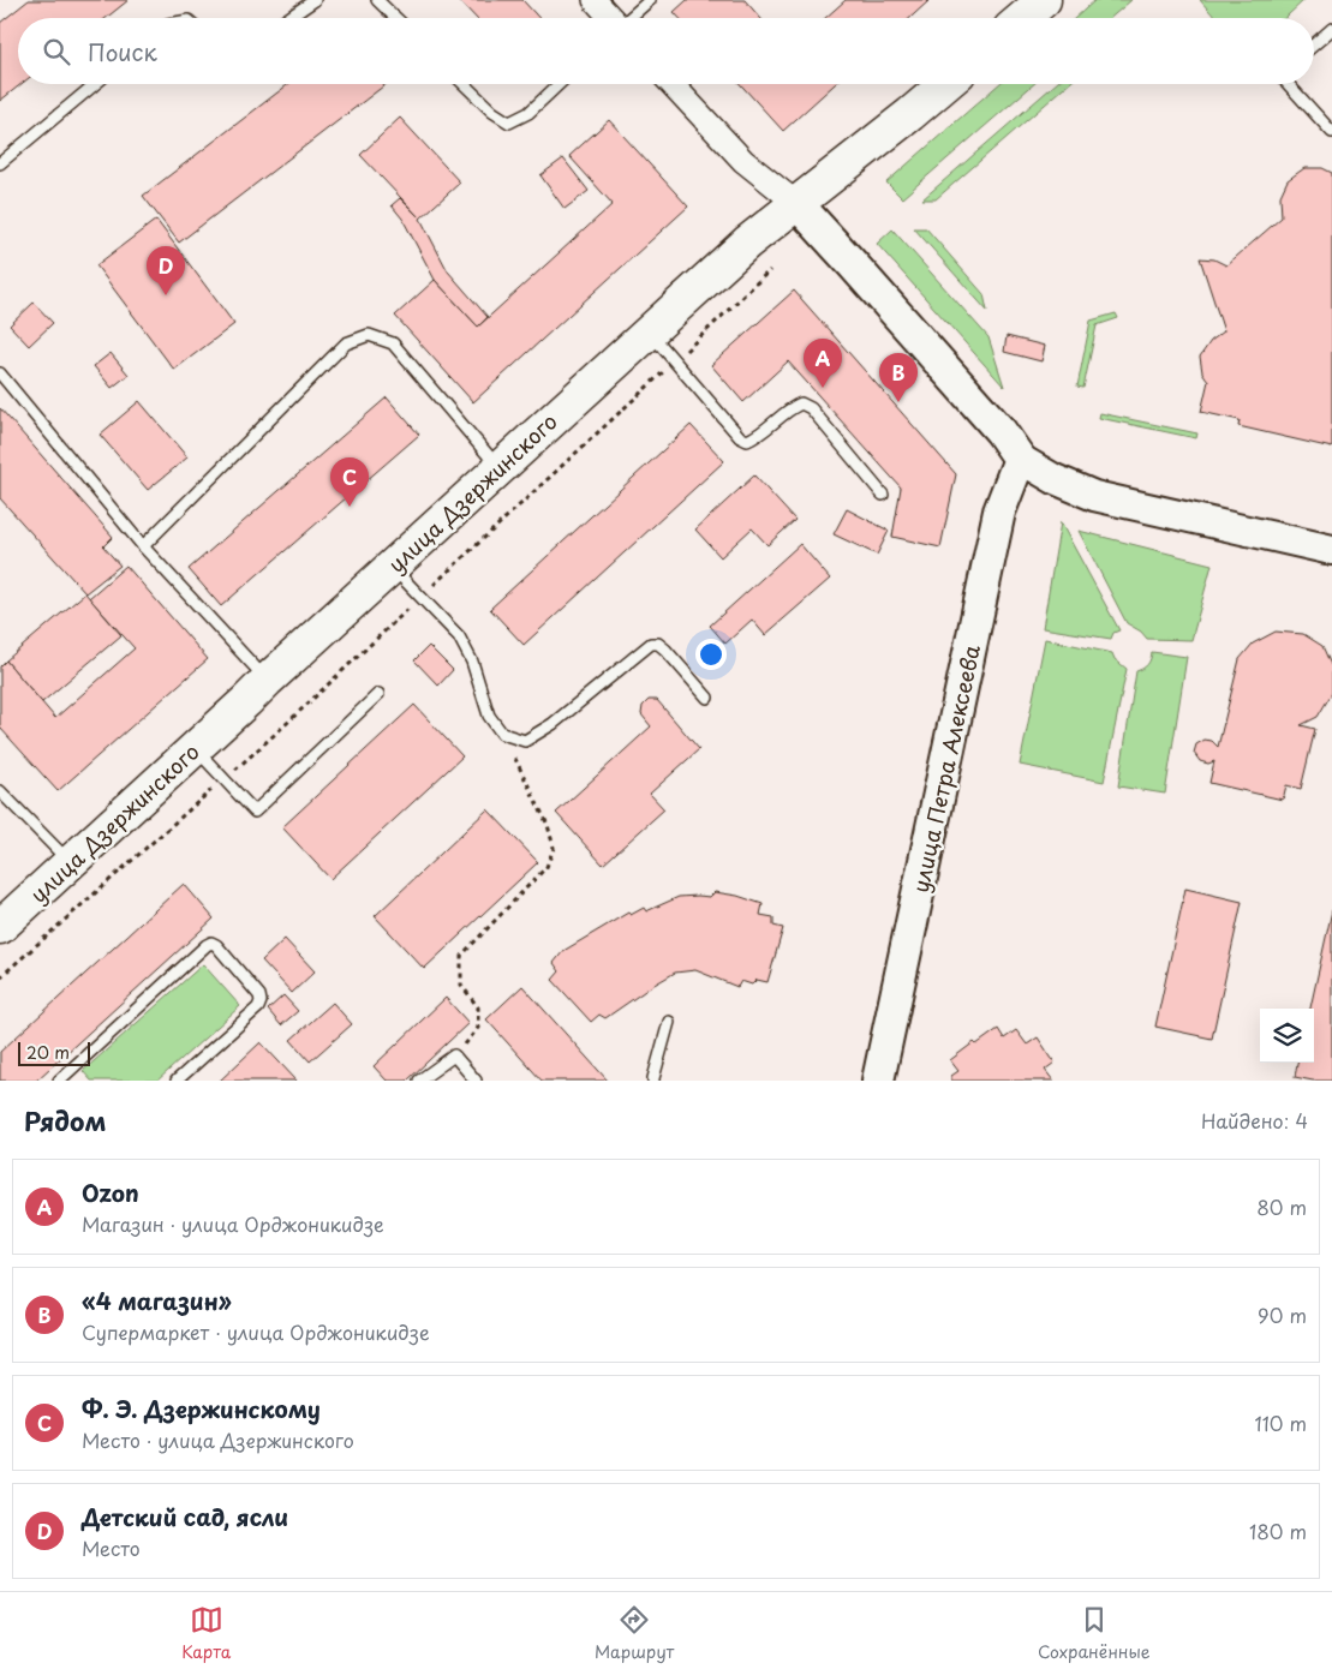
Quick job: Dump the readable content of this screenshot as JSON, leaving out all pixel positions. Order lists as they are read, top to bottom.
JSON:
{
  "streets": {
    "main road": ["улица Дзержинского", "улица Петра Алексеева"]
  },
  "scale_bar": "20 m",
  "page": {
    "search": "Поиск",
    "pins": [
      "D",
      "A",
      "B",
      "C"
    ],
    "scale": "20 m",
    "heading": ["Рядом", "Найдено: 4"],
    "list": [
      {
        "mark": "A",
        "name": "Ozon",
        "note": "Магазин · улица Орджоникидзе",
        "value": "80 m"
      },
      {
        "mark": "B",
        "name": "«4 магазин»",
        "note": "Супермаркет · улица Орджоникидзе",
        "value": "90 m"
      },
      {
        "mark": "C",
        "name": "Ф. Э. Дзержинскому",
        "note": "Место · улица Дзержинского",
        "value": "110 m"
      },
      {
        "mark": "D",
        "name": "Детский сад, ясли",
        "note": "Место",
        "value": "180 m"
      }
    ],
    "nav": ["Карта", "Маршрут", "Сохранённые"]
  }
}
